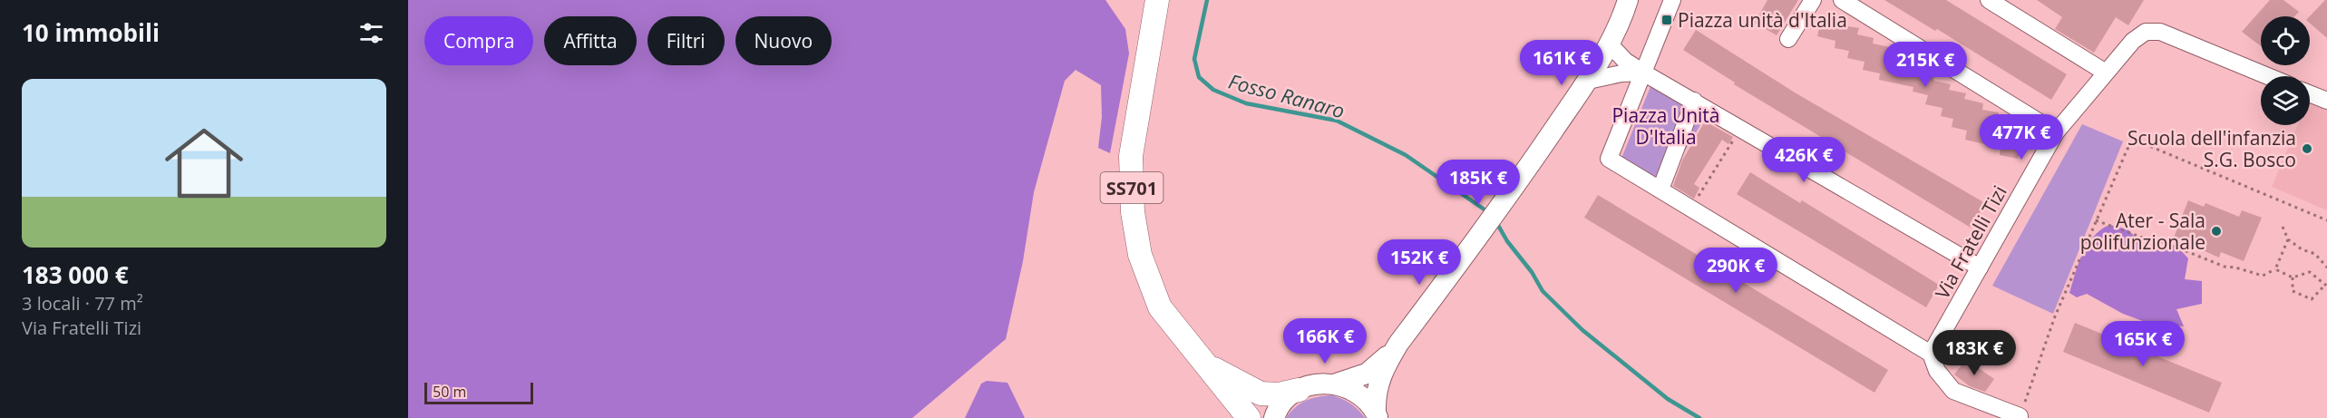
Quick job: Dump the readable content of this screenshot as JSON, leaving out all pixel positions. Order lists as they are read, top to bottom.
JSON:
{
  "streets": {
    "highway": ["SS701"],
    "street": ["Via Fratelli Tizi"]
  },
  "water": ["Fosso Ranaro"],
  "parks": ["Piazza Unità D'Italia"],
  "places": {
    "transit": ["Piazza unità d'Italia"],
    "other": ["Scuola dell'infanzia S.G. Bosco", "Ater - Sala polifunzionale"]
  },
  "scale_bar": "50 m",
  "page": {
    "heading": "10 immobili",
    "chip": [
      "Compra",
      "Affitta",
      "Filtri",
      "Nuovo"
    ],
    "price": [
      "161K €",
      "215K €",
      "477K €",
      "426K €",
      "185K €",
      "152K €",
      "290K €",
      "166K €",
      "165K €",
      "183K €"
    ],
    "list": [
      {
        "name": "183 000 €",
        "note": "3 locali · 77 m² · Via Fratelli Tizi"
      }
    ],
    "scale": "50 m"
  }
}
